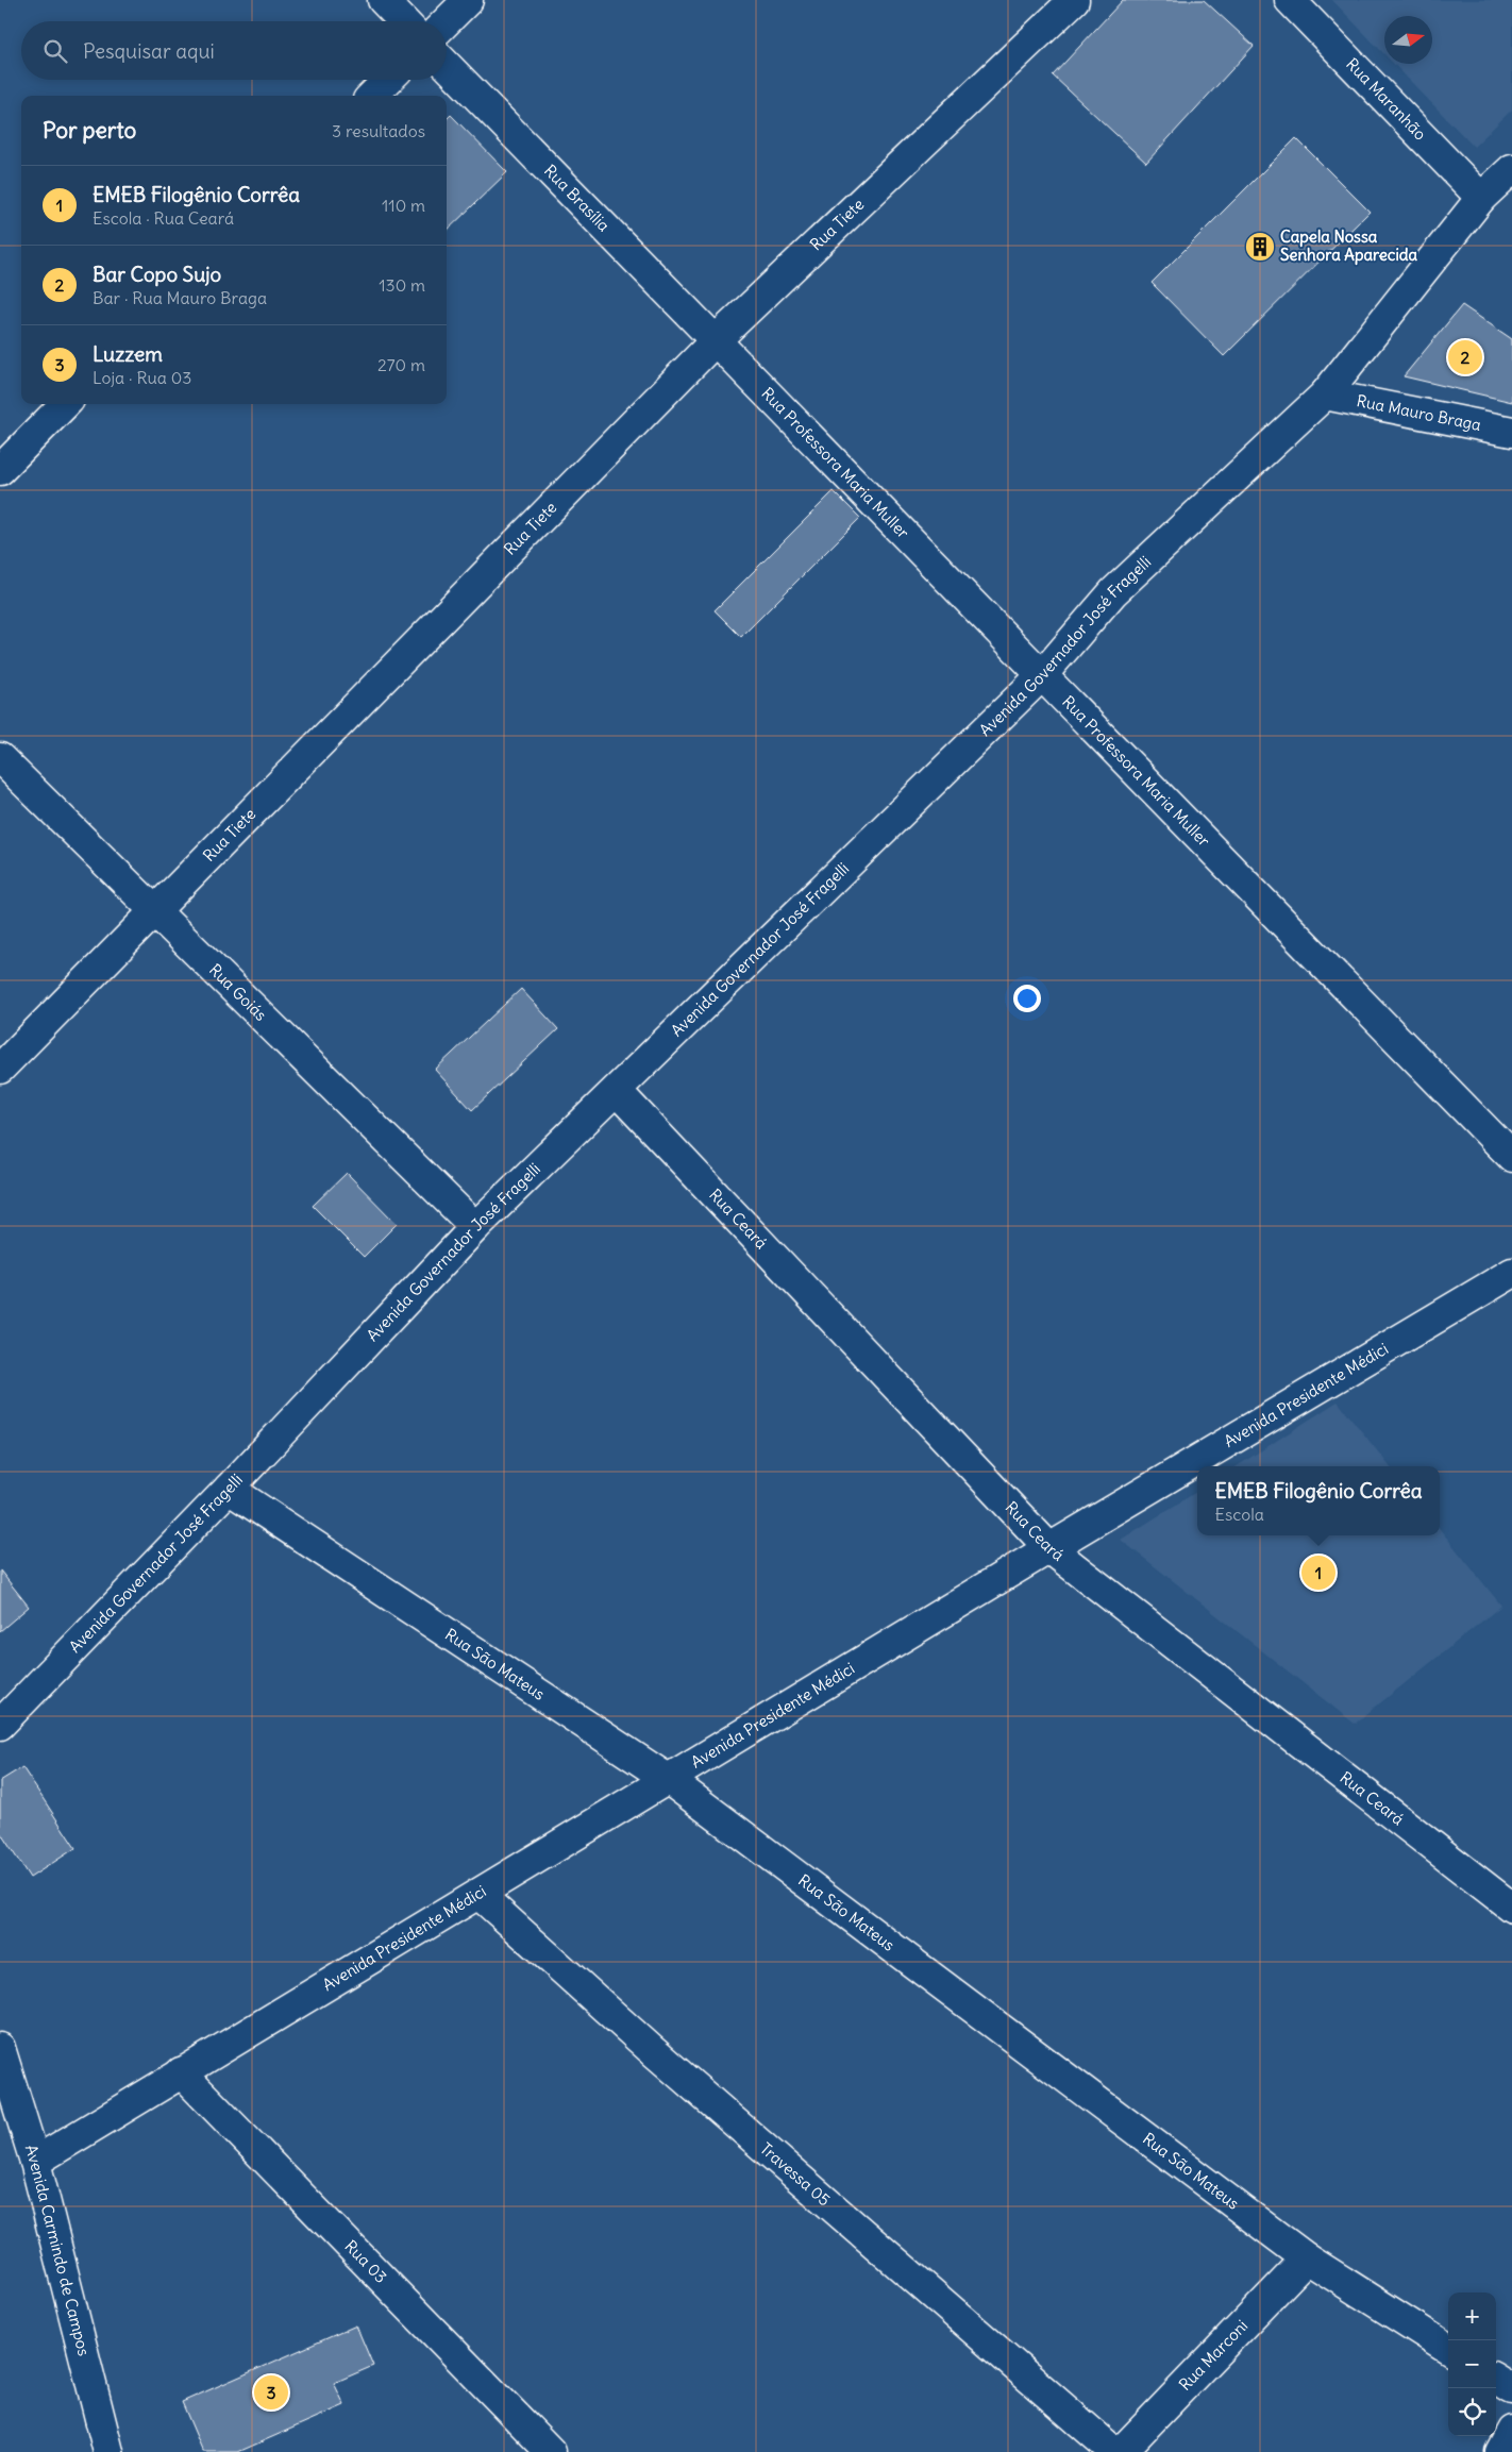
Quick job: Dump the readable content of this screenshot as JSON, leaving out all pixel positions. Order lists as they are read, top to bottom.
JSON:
{
  "streets": {
    "street": [
      "Rua Maranhão",
      "Rua Brasília",
      "Rua Tiete",
      "Rua Mauro Braga",
      "Rua Professora Maria Muller",
      "Avenida Governador José Fragelli",
      "Rua Goiás",
      "Rua Ceará",
      "Avenida Presidente Médici",
      "Rua São Mateus",
      "Travessa 05",
      "Avenida Carmindo de Campos",
      "Rua 03",
      "Rua Marconi"
    ]
  },
  "crossings": [
    ["Rua Maranhão", "Avenida Governador José Fragelli"],
    ["Rua Brasília", "Rua Tiete"],
    ["Rua Brasília", "Rua Professora Maria Muller"],
    ["Rua Tiete", "Rua Professora Maria Muller"],
    ["Rua Tiete", "Rua Goiás"],
    ["Rua Mauro Braga", "Avenida Governador José Fragelli"],
    ["Rua Professora Maria Muller", "Avenida Governador José Fragelli"],
    ["Avenida Governador José Fragelli", "Rua Goiás"],
    ["Avenida Governador José Fragelli", "Rua Ceará"],
    ["Avenida Governador José Fragelli", "Rua São Mateus"],
    ["Rua Ceará", "Avenida Presidente Médici"],
    ["Avenida Presidente Médici", "Rua São Mateus"],
    ["Avenida Presidente Médici", "Travessa 05"],
    ["Avenida Presidente Médici", "Avenida Carmindo de Campos"],
    ["Avenida Presidente Médici", "Rua 03"],
    ["Rua São Mateus", "Rua Marconi"]
  ],
  "places": {
    "building": ["Capela Nossa Senhora Aparecida"]
  },
  "north": "right",
  "page": {
    "search": "Pesquisar aqui",
    "heading": ["Por perto", "3 resultados"],
    "list": [
      {
        "mark": "1",
        "name": "EMEB Filogênio Corrêa",
        "note": "Escola · Rua Ceará",
        "value": "110 m"
      },
      {
        "mark": "2",
        "name": "Bar Copo Sujo",
        "note": "Bar · Rua Mauro Braga",
        "value": "130 m"
      },
      {
        "mark": "3",
        "name": "Luzzem",
        "note": "Loja · Rua 03",
        "value": "270 m"
      }
    ],
    "pins": ["2", "1", "3"],
    "popup": ["EMEB Filogênio Corrêa", "Escola"],
    "map_buttons": ["+", "−"]
  }
}
